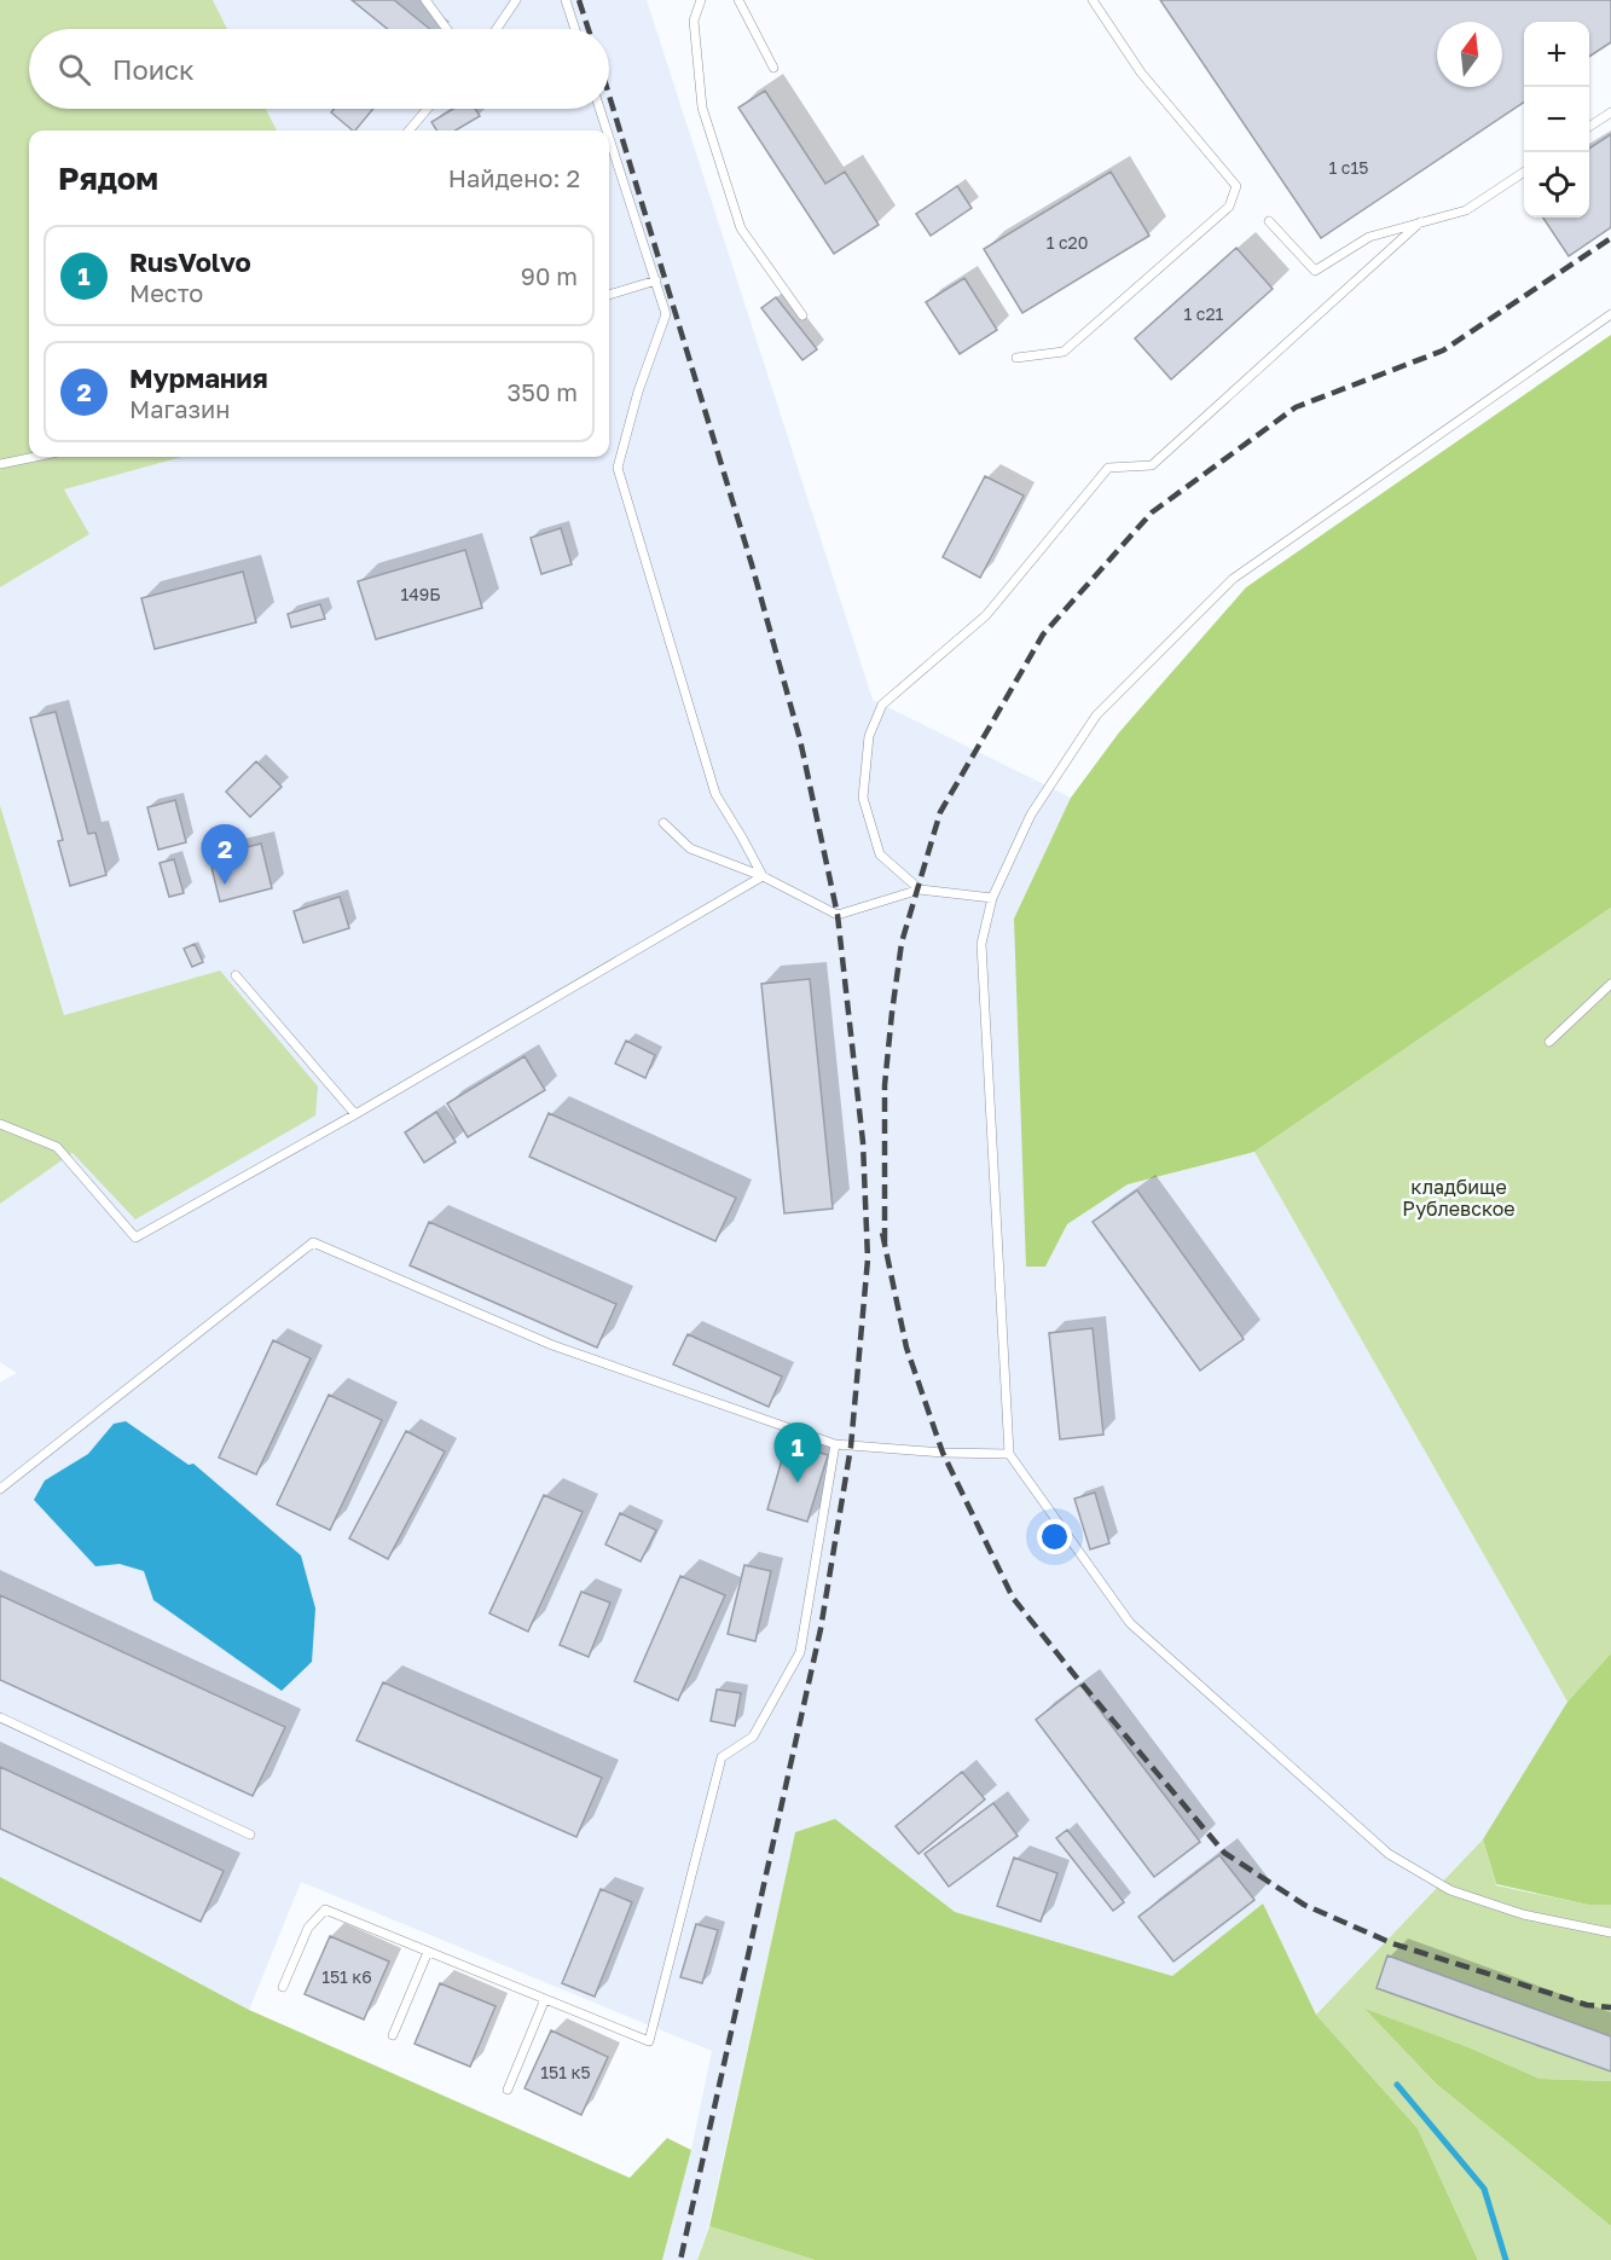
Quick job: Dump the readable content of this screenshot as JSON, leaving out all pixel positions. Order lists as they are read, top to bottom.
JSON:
{
  "parks": ["кладбище Рублевское"],
  "house_numbers": [
    "1 с15",
    "1 с20",
    "1 с21",
    "149Б",
    "151 к6",
    "151 к5"
  ],
  "north": "top",
  "page": {
    "map_buttons": ["+", "−"],
    "search": "Поиск",
    "heading": ["Рядом", "Найдено: 2"],
    "list": [
      {
        "mark": "1",
        "name": "RusVolvo",
        "note": "Место",
        "value": "90 m"
      },
      {
        "mark": "2",
        "name": "Мурмания",
        "note": "Магазин",
        "value": "350 m"
      }
    ],
    "pins": ["2", "1"]
  }
}
